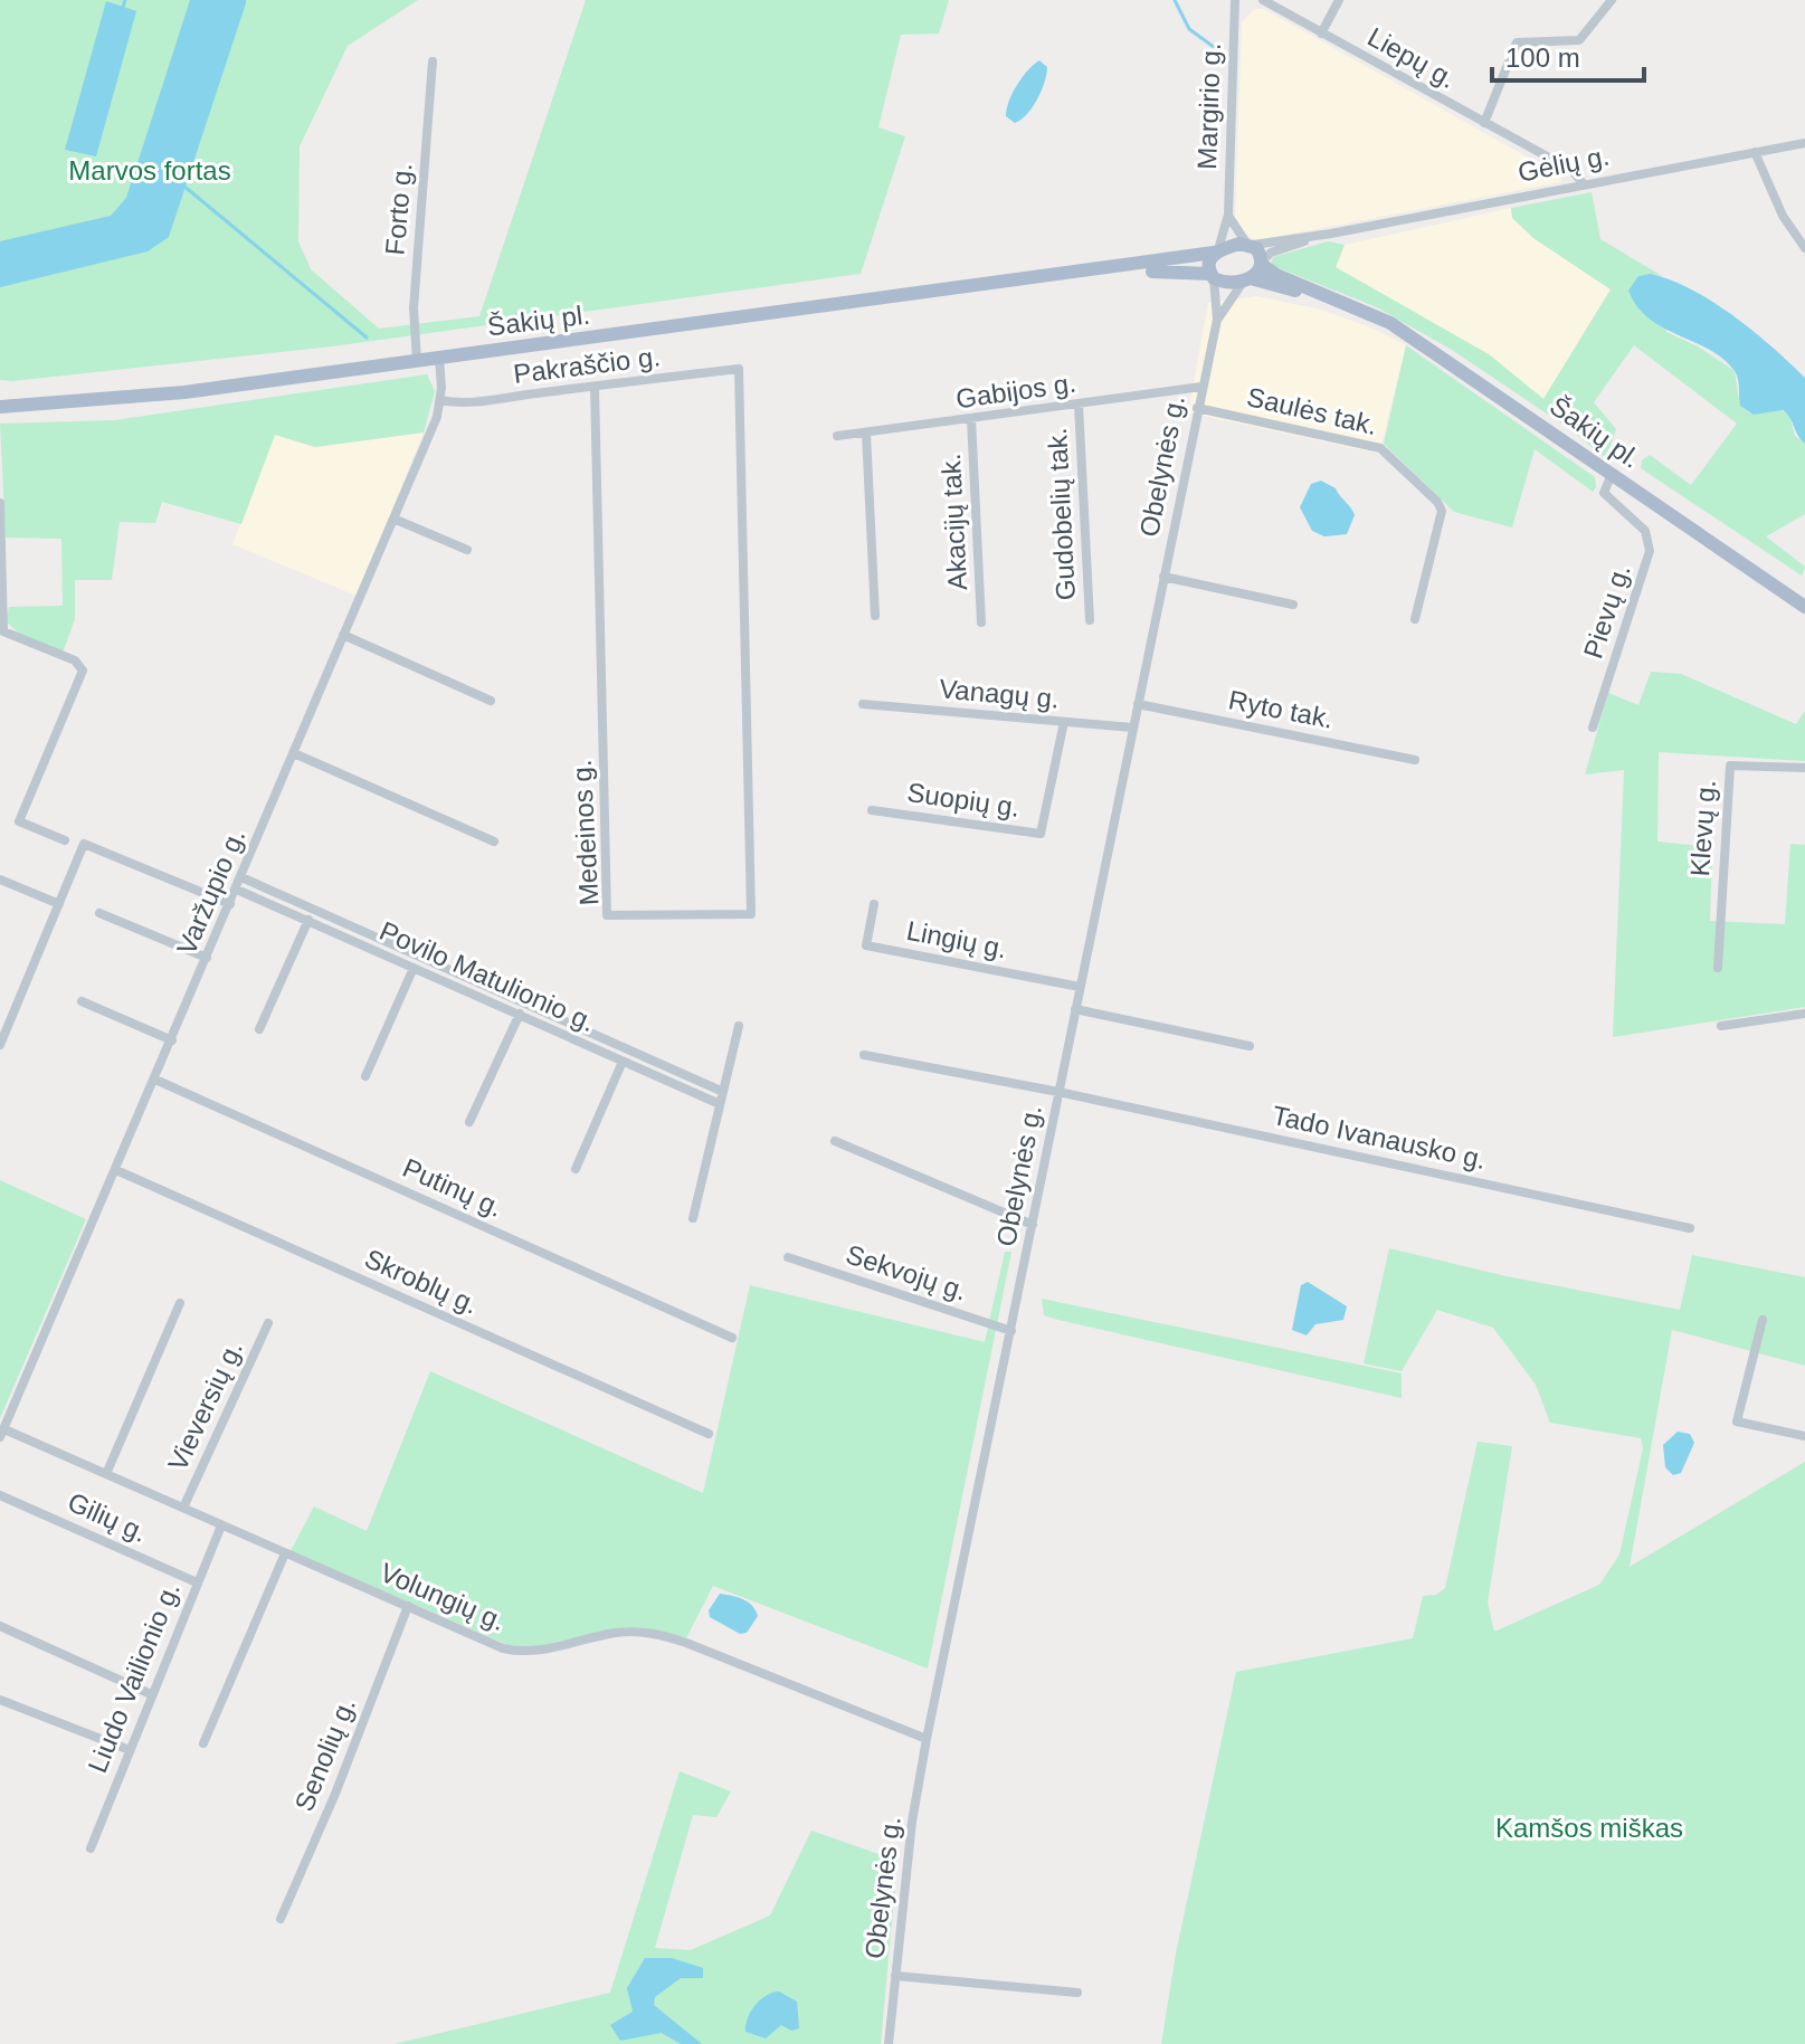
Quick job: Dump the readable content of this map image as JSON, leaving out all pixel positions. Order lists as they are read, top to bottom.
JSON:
{
  "streets": {
    "main road": ["Šakių pl."],
    "street": [
      "Liepų g.",
      "Margirio g.",
      "Gėlių g.",
      "Forto g.",
      "Pakraščio g.",
      "Gabijos g.",
      "Saulės tak.",
      "Obelynės g.",
      "Gudobelių tak.",
      "Akacijų tak.",
      "Pievų g.",
      "Vanagų g.",
      "Ryto tak.",
      "Suopių g.",
      "Klevų g.",
      "Medeinos g.",
      "Varžupio g.",
      "Lingių g.",
      "Povilo Matulionio g.",
      "Tado Ivanausko g.",
      "Putinų g.",
      "Sekvojų g.",
      "Skroblų g.",
      "Vieversių g.",
      "Gilių g.",
      "Volungių g.",
      "Liudo Vailionio g.",
      "Senolių g."
    ]
  },
  "crossings": [
    ["Liepų g.", "Gėlių g."],
    ["Margirio g.", "Gėlių g."],
    ["Margirio g.", "Šakių pl."],
    ["Margirio g.", "Obelynės g."],
    ["Gėlių g.", "Šakių pl."],
    ["Gėlių g.", "Obelynės g."],
    ["Forto g.", "Šakių pl."],
    ["Šakių pl.", "Obelynės g."],
    ["Šakių pl.", "Pievų g."],
    ["Šakių pl.", "Varžupio g."],
    ["Pakraščio g.", "Medeinos g."],
    ["Pakraščio g.", "Varžupio g."],
    ["Gabijos g.", "Obelynės g."],
    ["Gabijos g.", "Gudobelių tak."],
    ["Gabijos g.", "Akacijų tak."],
    ["Saulės tak.", "Obelynės g."],
    ["Obelynės g.", "Vanagų g."],
    ["Obelynės g.", "Ryto tak."],
    ["Obelynės g.", "Lingių g."],
    ["Obelynės g.", "Tado Ivanausko g."],
    ["Obelynės g.", "Sekvojų g."],
    ["Obelynės g.", "Volungių g."],
    ["Vanagų g.", "Suopių g."],
    ["Varžupio g.", "Povilo Matulionio g."],
    ["Varžupio g.", "Putinų g."],
    ["Varžupio g.", "Skroblų g."],
    ["Varžupio g.", "Volungių g."],
    ["Vieversių g.", "Volungių g."],
    ["Gilių g.", "Liudo Vailionio g."],
    ["Volungių g.", "Liudo Vailionio g."],
    ["Volungių g.", "Senolių g."]
  ],
  "parks": ["Marvos fortas", "Kamšos miškas"],
  "scale_bar": "100 m"
}
